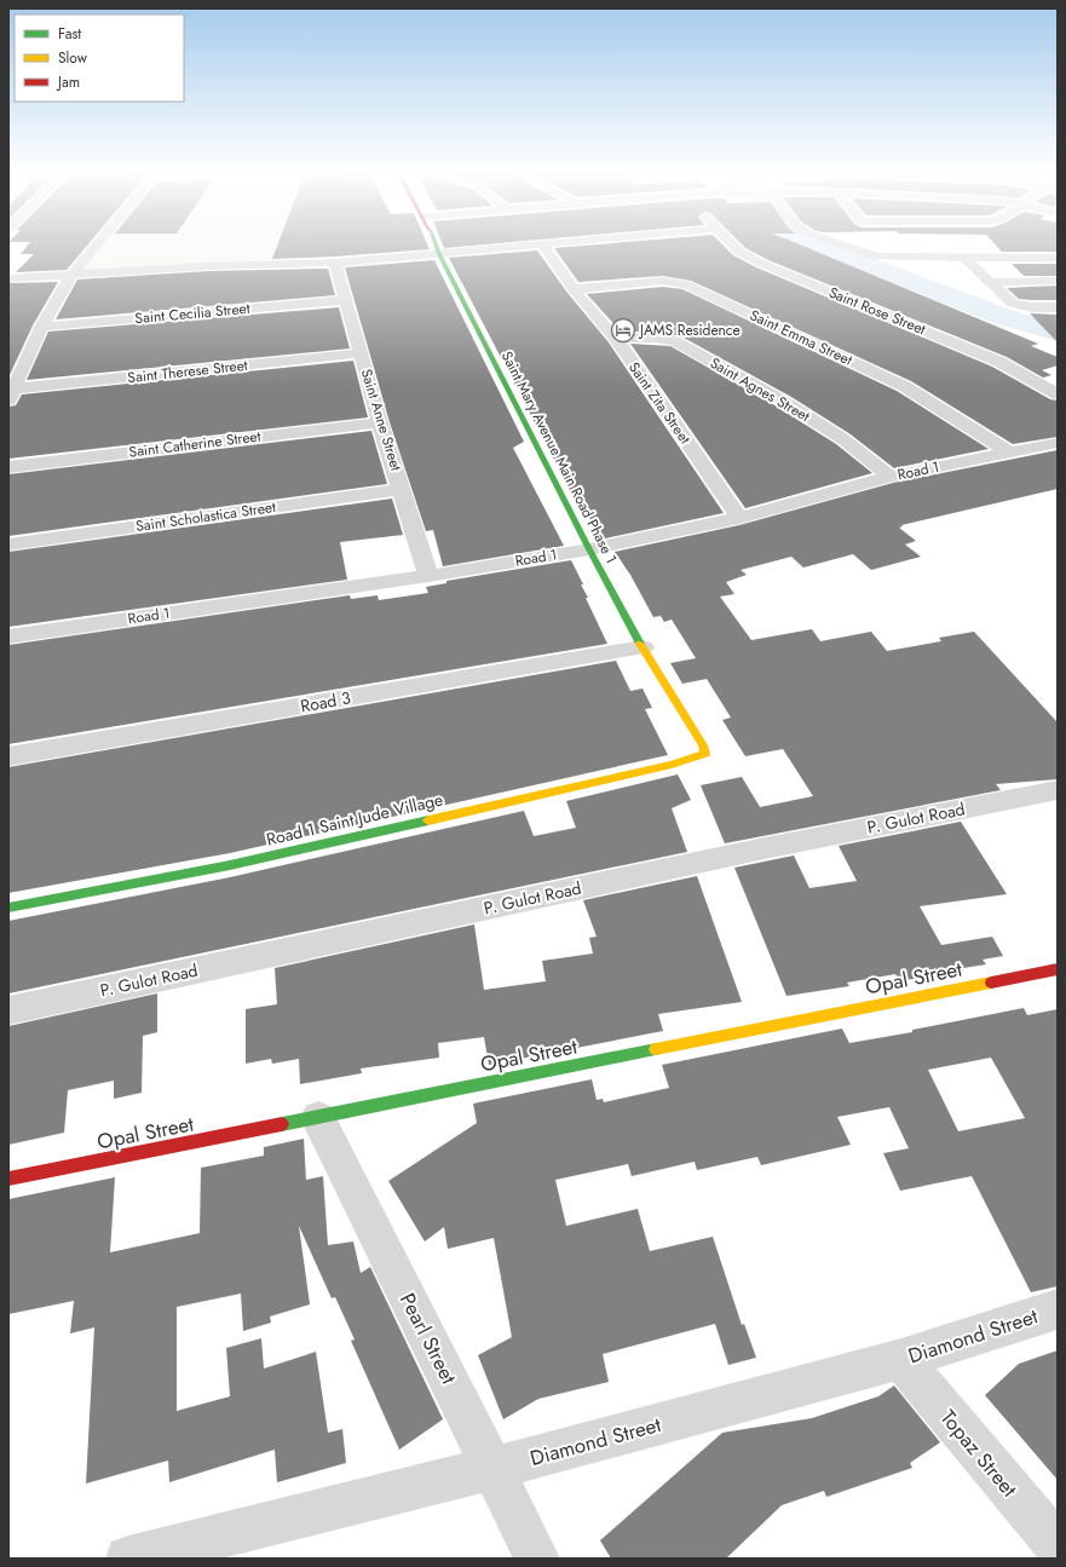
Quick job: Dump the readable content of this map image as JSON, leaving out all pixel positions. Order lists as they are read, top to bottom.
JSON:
{
  "streets": {
    "street": [
      "Saint Rose Street",
      "Saint Cecilia Street",
      "Saint Emma Street",
      "Saint Therese Street",
      "Saint Agnes Street",
      "Saint Zita Street",
      "Saint Anne Street",
      "Saint Catherine Street",
      "Saint Mary Avenue Main Road Phase 1",
      "Road 1",
      "Saint Scholastica Street",
      "Road 3",
      "P. Gulot Road",
      "Road 1 Saint Jude Village",
      "Opal Street",
      "Diamond Street",
      "Pearl Street",
      "Topaz Street"
    ]
  },
  "crossings": [
    ["Saint Cecilia Street", "Saint Anne Street"],
    ["Saint Emma Street", "Saint Zita Street"],
    ["Saint Emma Street", "Road 1"],
    ["Saint Therese Street", "Saint Anne Street"],
    ["Saint Agnes Street", "Saint Zita Street"],
    ["Saint Agnes Street", "Road 1"],
    ["Saint Zita Street", "Road 1"],
    ["Saint Anne Street", "Saint Catherine Street"],
    ["Saint Anne Street", "Road 1"],
    ["Saint Anne Street", "Saint Scholastica Street"],
    ["Saint Mary Avenue Main Road Phase 1", "Road 1"],
    ["Saint Mary Avenue Main Road Phase 1", "Road 3"],
    ["Saint Mary Avenue Main Road Phase 1", "Road 1 Saint Jude Village"],
    ["Opal Street", "Pearl Street"],
    ["Diamond Street", "Pearl Street"],
    ["Diamond Street", "Topaz Street"]
  ],
  "places": {
    "hotel": ["JAMS Residence"]
  },
  "legend": ["Fast", "Slow", "Jam"]
}
